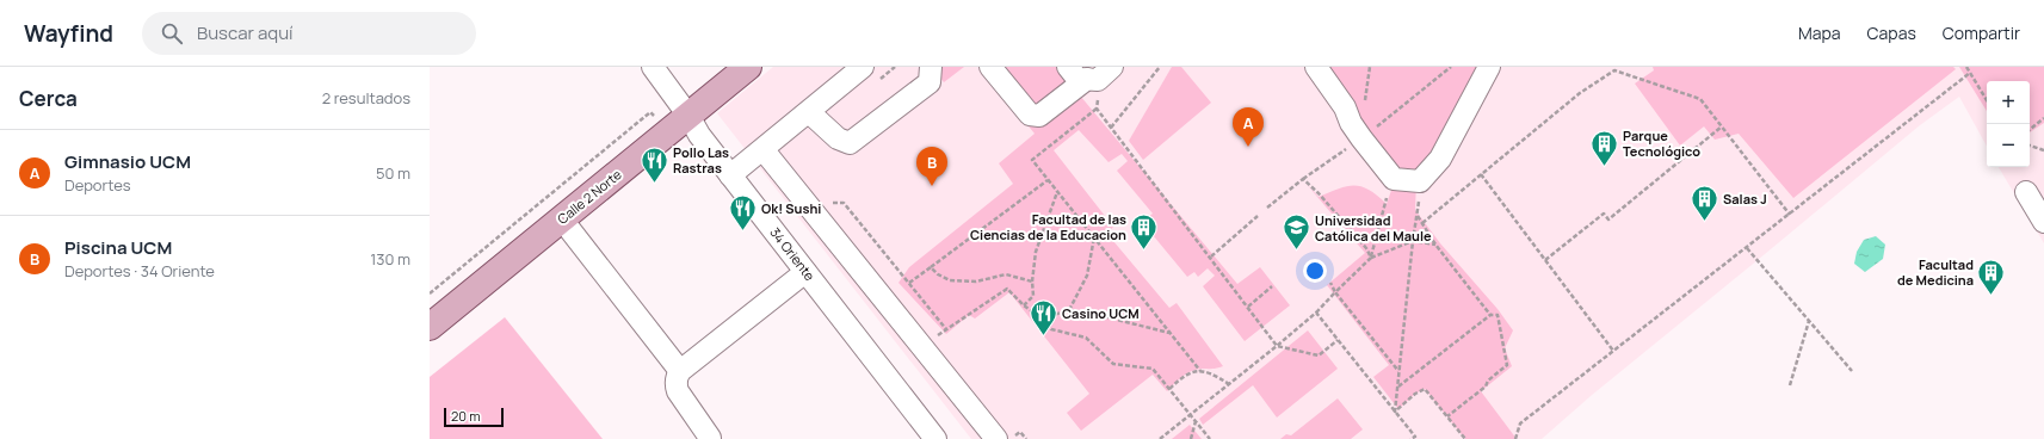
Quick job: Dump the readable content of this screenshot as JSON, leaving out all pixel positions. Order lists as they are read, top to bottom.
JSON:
{
  "streets": {
    "main road": ["Calle 2 Norte"],
    "street": ["34 Oriente"]
  },
  "crossings": [
    ["Calle 2 Norte", "34 Oriente"]
  ],
  "places": {
    "building": [
      "Parque Tecnológico",
      "Salas J",
      "Facultad de las Ciencias de la Educacion",
      "Facultad de Medicina"
    ],
    "restaurant": ["Pollo Las Rastras", "Ok! Sushi", "Casino UCM"],
    "school or university": ["Universidad Católica del Maule"]
  },
  "scale_bar": "20 m",
  "page": {
    "header": "Wayfind",
    "search": "Buscar aquí",
    "nav": ["Mapa", "Capas", "Compartir"],
    "heading": ["Cerca", "2 resultados"],
    "map_buttons": ["+", "−"],
    "pins": ["A", "B"],
    "list": [
      {
        "mark": "A",
        "name": "Gimnasio UCM",
        "note": "Deportes",
        "value": "50 m"
      },
      {
        "mark": "B",
        "name": "Piscina UCM",
        "note": "Deportes · 34 Oriente",
        "value": "130 m"
      }
    ],
    "scale": "20 m"
  }
}
